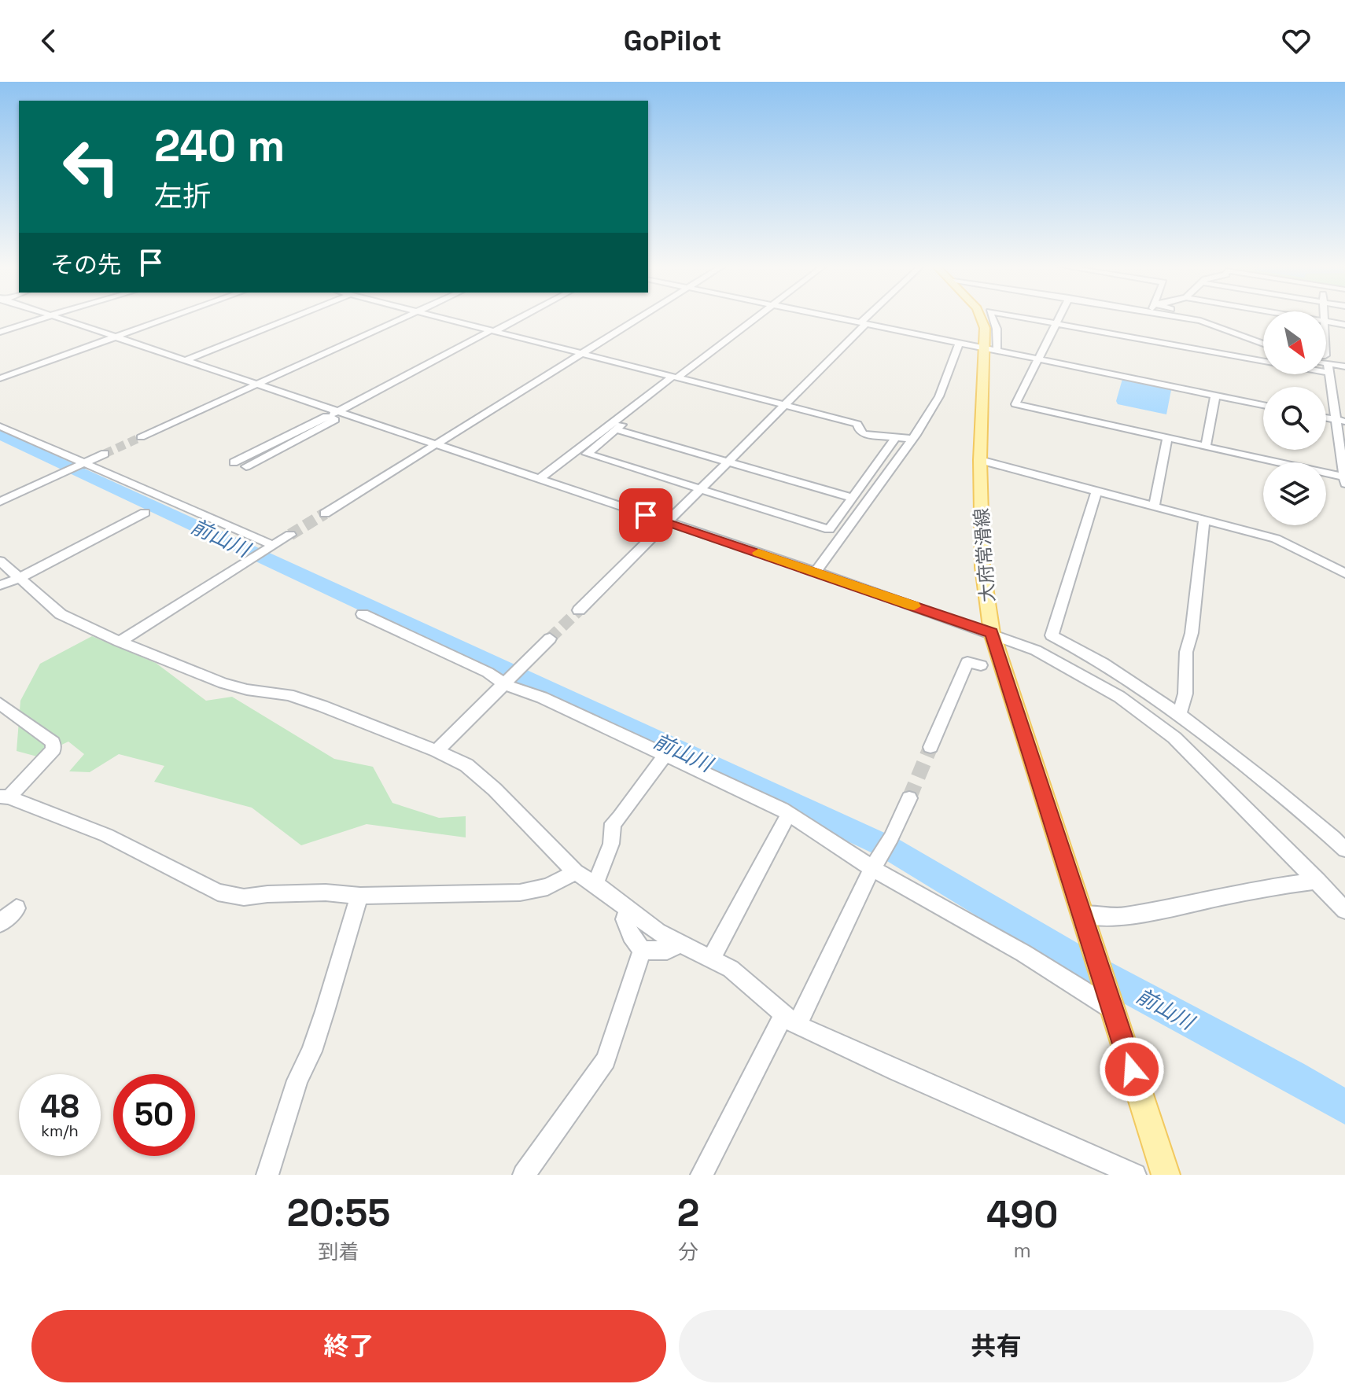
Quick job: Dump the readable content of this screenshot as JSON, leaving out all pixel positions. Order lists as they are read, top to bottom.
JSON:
{
  "streets": {
    "main road": ["大府常滑線"]
  },
  "water": ["前山川"],
  "north": "bottom right",
  "page": {
    "header": "GoPilot",
    "turn": ["240 m", "左折"],
    "then": "その先",
    "speed": "48 km/h",
    "limit": "50",
    "eta": [
      "20:55",
      "到着",
      "2",
      "分",
      "490",
      "m"
    ],
    "buttons": ["終了", "共有"]
  }
}
